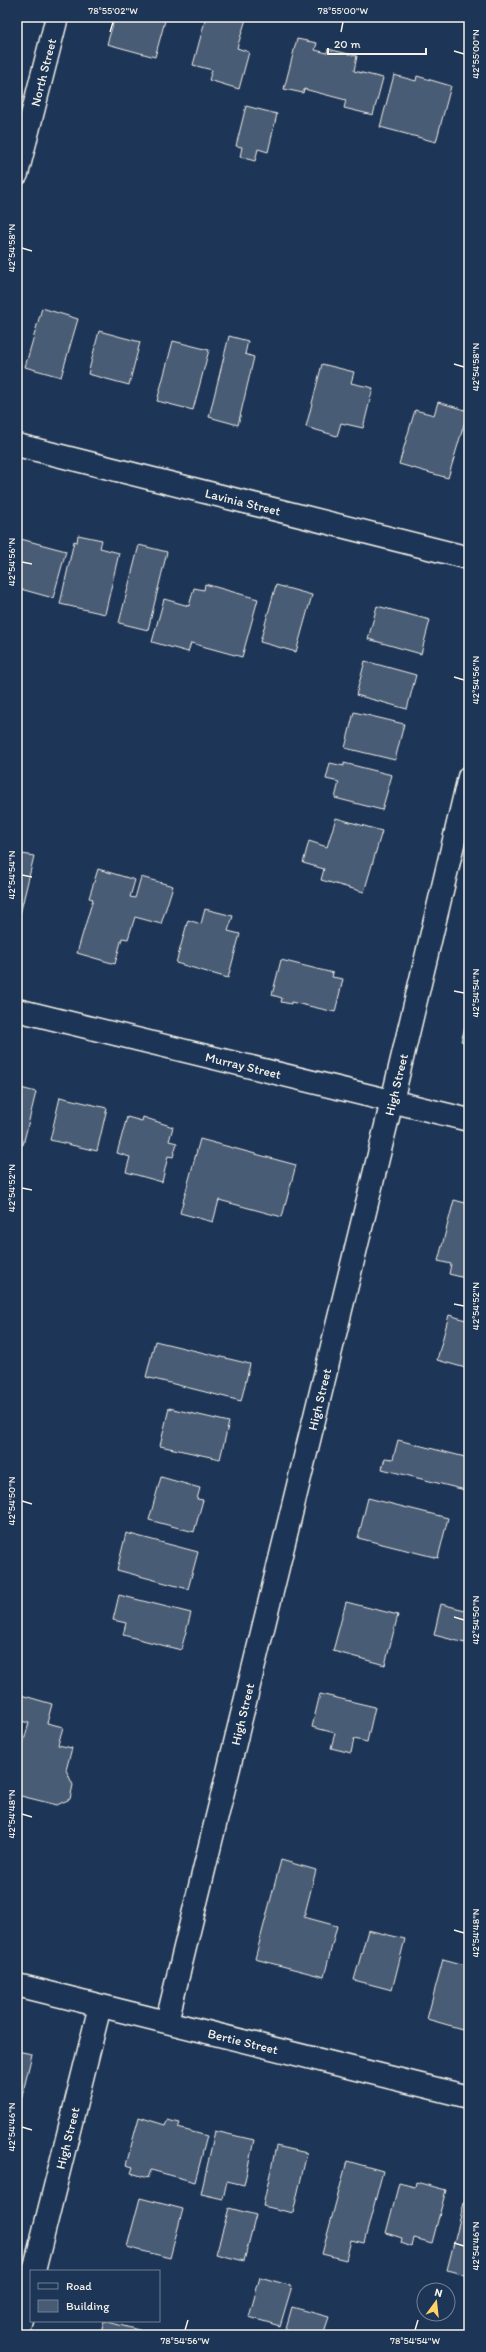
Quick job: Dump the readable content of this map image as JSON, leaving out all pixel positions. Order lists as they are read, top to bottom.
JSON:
{
  "streets": {
    "street": [
      "North Street",
      "Lavinia Street",
      "Murray Street",
      "High Street",
      "Bertie Street"
    ]
  },
  "crossings": [
    ["Murray Street", "High Street"],
    ["High Street", "Bertie Street"]
  ],
  "legend": ["Road", "Building"],
  "scale_bar": "20 m",
  "north": "top",
  "coordinates": [
    "78°55'02\"W",
    "78°55'00\"W",
    "42°55'00\"N",
    "42°54'58\"N",
    "42°54'56\"N",
    "42°54'54\"N",
    "42°54'52\"N",
    "42°54'50\"N",
    "42°54'48\"N",
    "42°54'46\"N",
    "78°54'56\"W",
    "78°54'54\"W"
  ]
}
